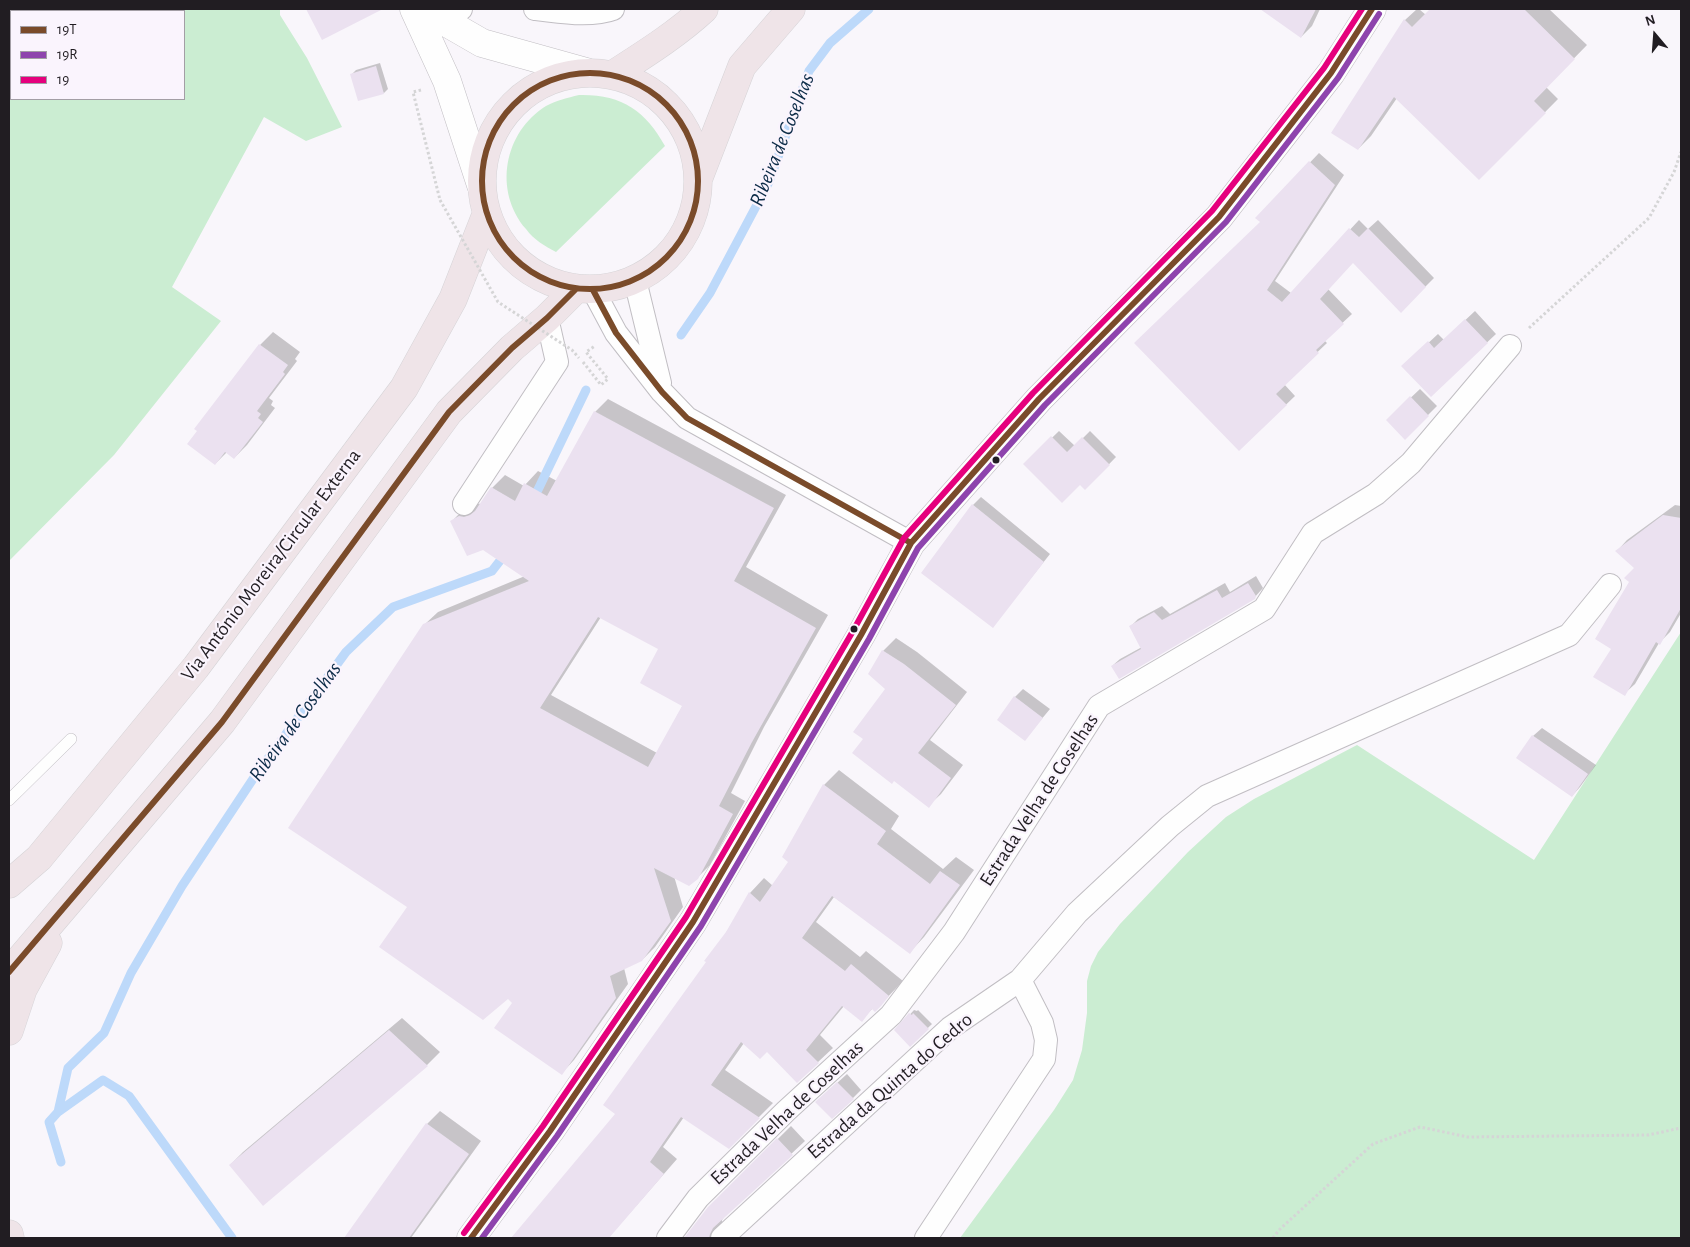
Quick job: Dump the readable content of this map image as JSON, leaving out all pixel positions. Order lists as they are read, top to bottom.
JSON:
{
  "streets": {
    "highway": ["Via António Moreira/Circular Externa"],
    "street": ["Estrada Velha de Coselhas", "Estrada da Quinta do Cedro"]
  },
  "water": ["Ribeira de Coselhas"],
  "lines": ["transit line 19T", "transit line 19", "transit line 19R"],
  "legend": ["19T", "19R", "19"],
  "north": "top"
}
